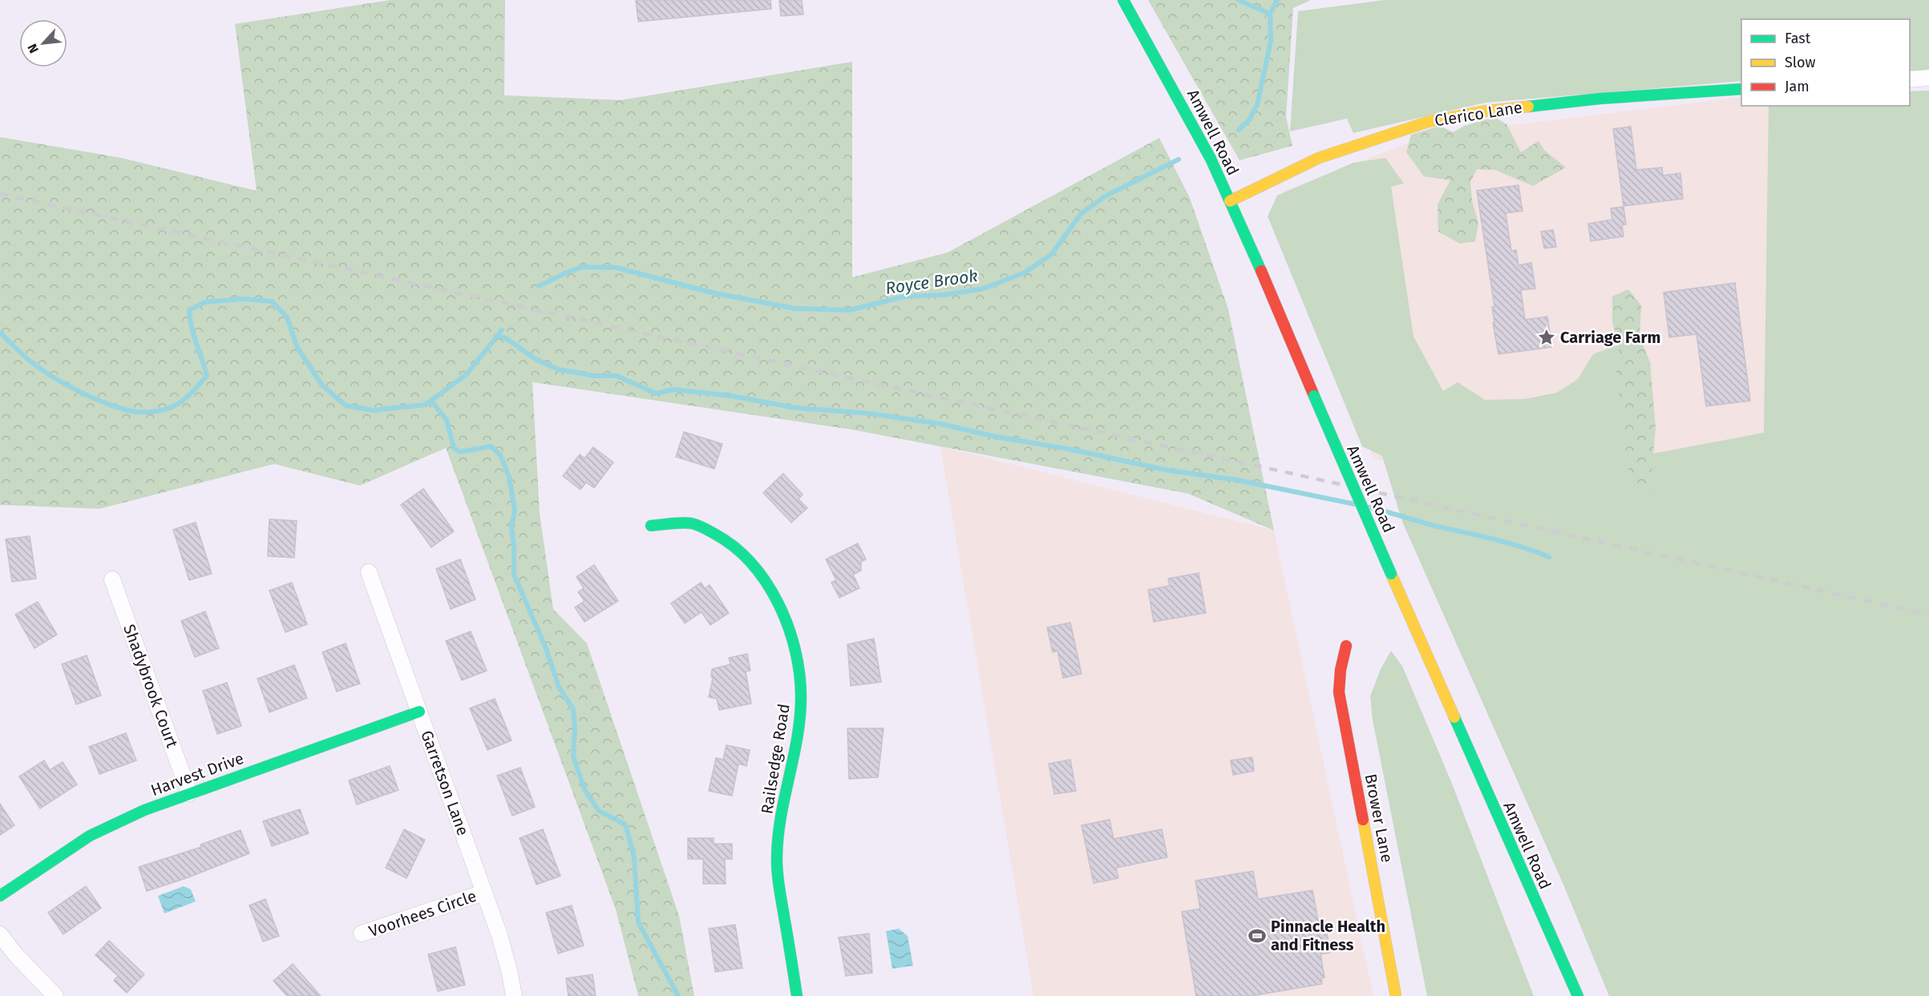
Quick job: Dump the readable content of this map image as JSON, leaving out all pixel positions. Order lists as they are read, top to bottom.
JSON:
{
  "streets": {
    "street": [
      "Clerico Lane",
      "Amwell Road",
      "Shadybrook Court",
      "Railsedge Road",
      "Harvest Drive",
      "Garretson Lane",
      "Brower Lane",
      "Voorhees Circle"
    ]
  },
  "crossings": [
    ["Clerico Lane", "Amwell Road"],
    ["Shadybrook Court", "Harvest Drive"],
    ["Harvest Drive", "Garretson Lane"],
    ["Garretson Lane", "Voorhees Circle"]
  ],
  "water": ["Royce Brook"],
  "places": {
    "place": ["Carriage Farm"],
    "sports": ["Pinnacle Health and Fitness"]
  },
  "legend": ["Fast", "Slow", "Jam"],
  "north": "bottom left"
}
